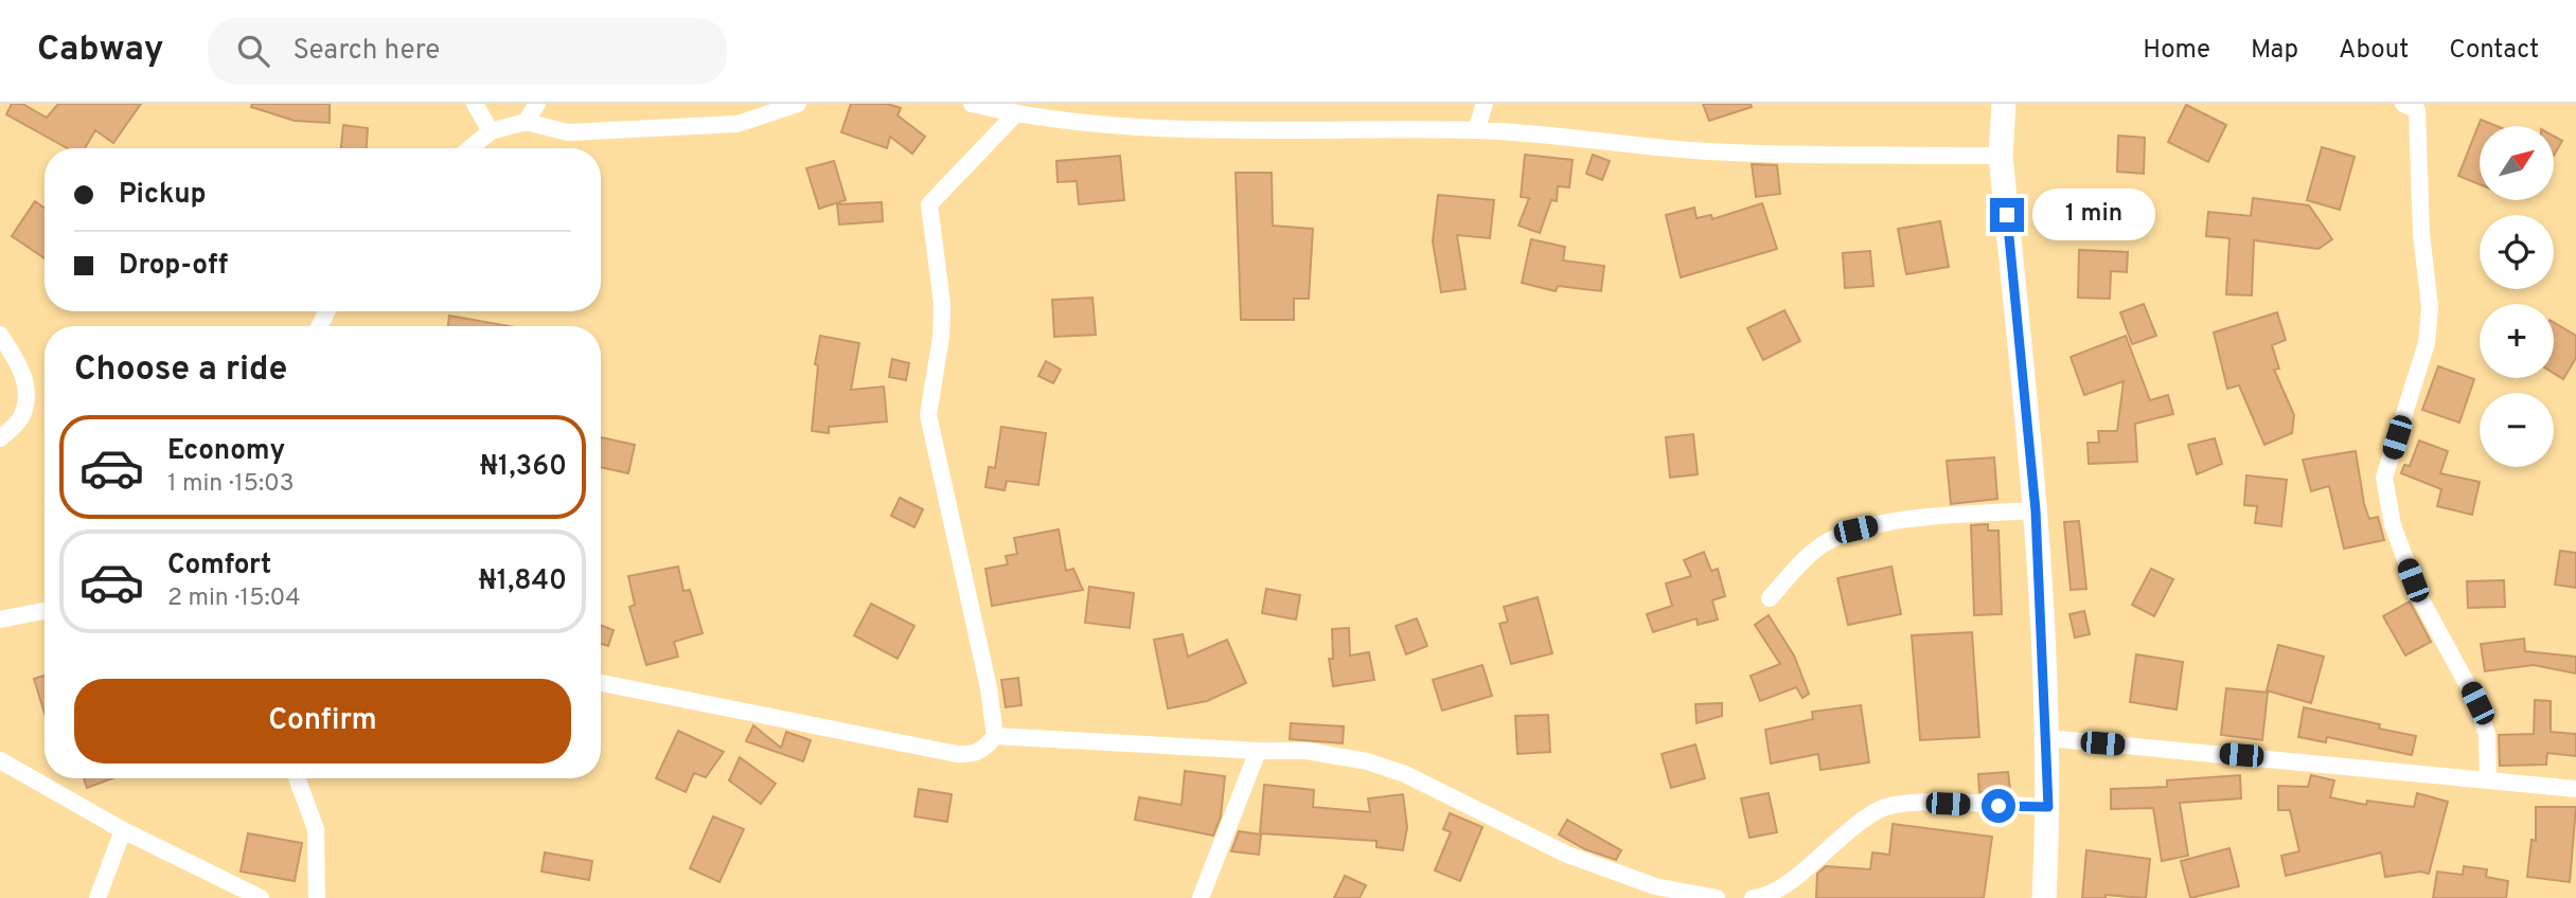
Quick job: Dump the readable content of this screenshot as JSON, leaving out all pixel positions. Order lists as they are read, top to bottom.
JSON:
{
  "north": "top right",
  "page": {
    "header": "Cabway",
    "search": "Search here",
    "nav": [
      "Home",
      "Map",
      "About",
      "Contact"
    ],
    "map_buttons": ["+", "−"],
    "banner": ["Pickup", "Drop-off"],
    "bubble": "1 min",
    "heading": "Choose a ride",
    "list": [
      {
        "name": "Economy",
        "note": "1 min · 15:03",
        "value": "₦1,360"
      },
      {
        "name": "Comfort",
        "note": "2 min · 15:04",
        "value": "₦1,840"
      }
    ],
    "buttons": "Confirm"
  }
}
